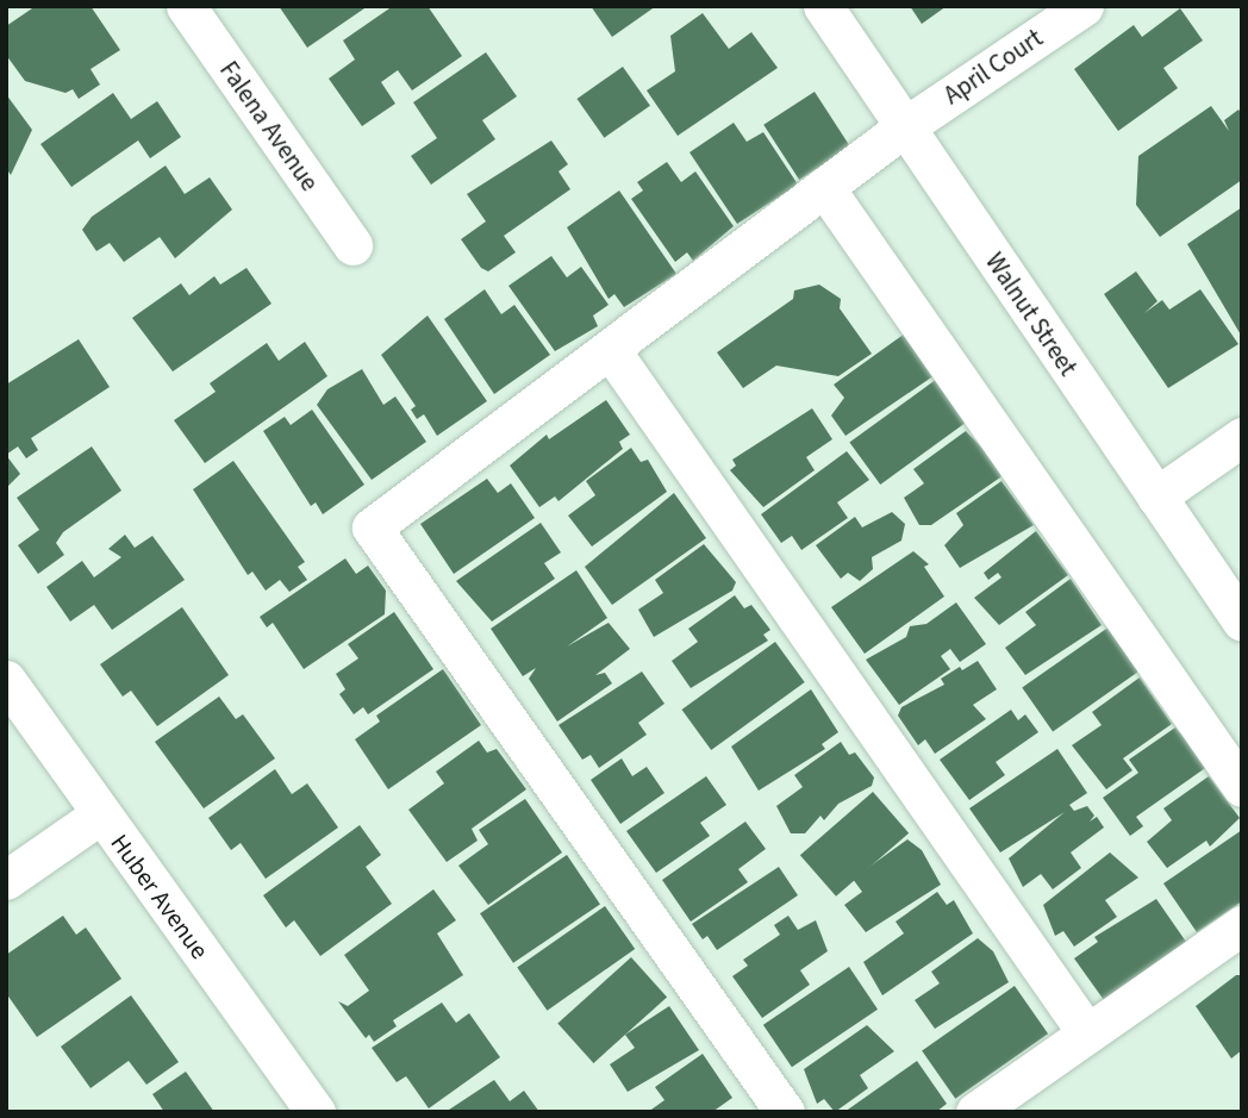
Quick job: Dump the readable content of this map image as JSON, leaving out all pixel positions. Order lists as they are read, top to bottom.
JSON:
{
  "streets": {
    "street": [
      "April Court",
      "Falena Avenue",
      "Walnut Street",
      "Huber Avenue"
    ]
  },
  "crossings": [
    ["April Court", "Walnut Street"]
  ]
}
